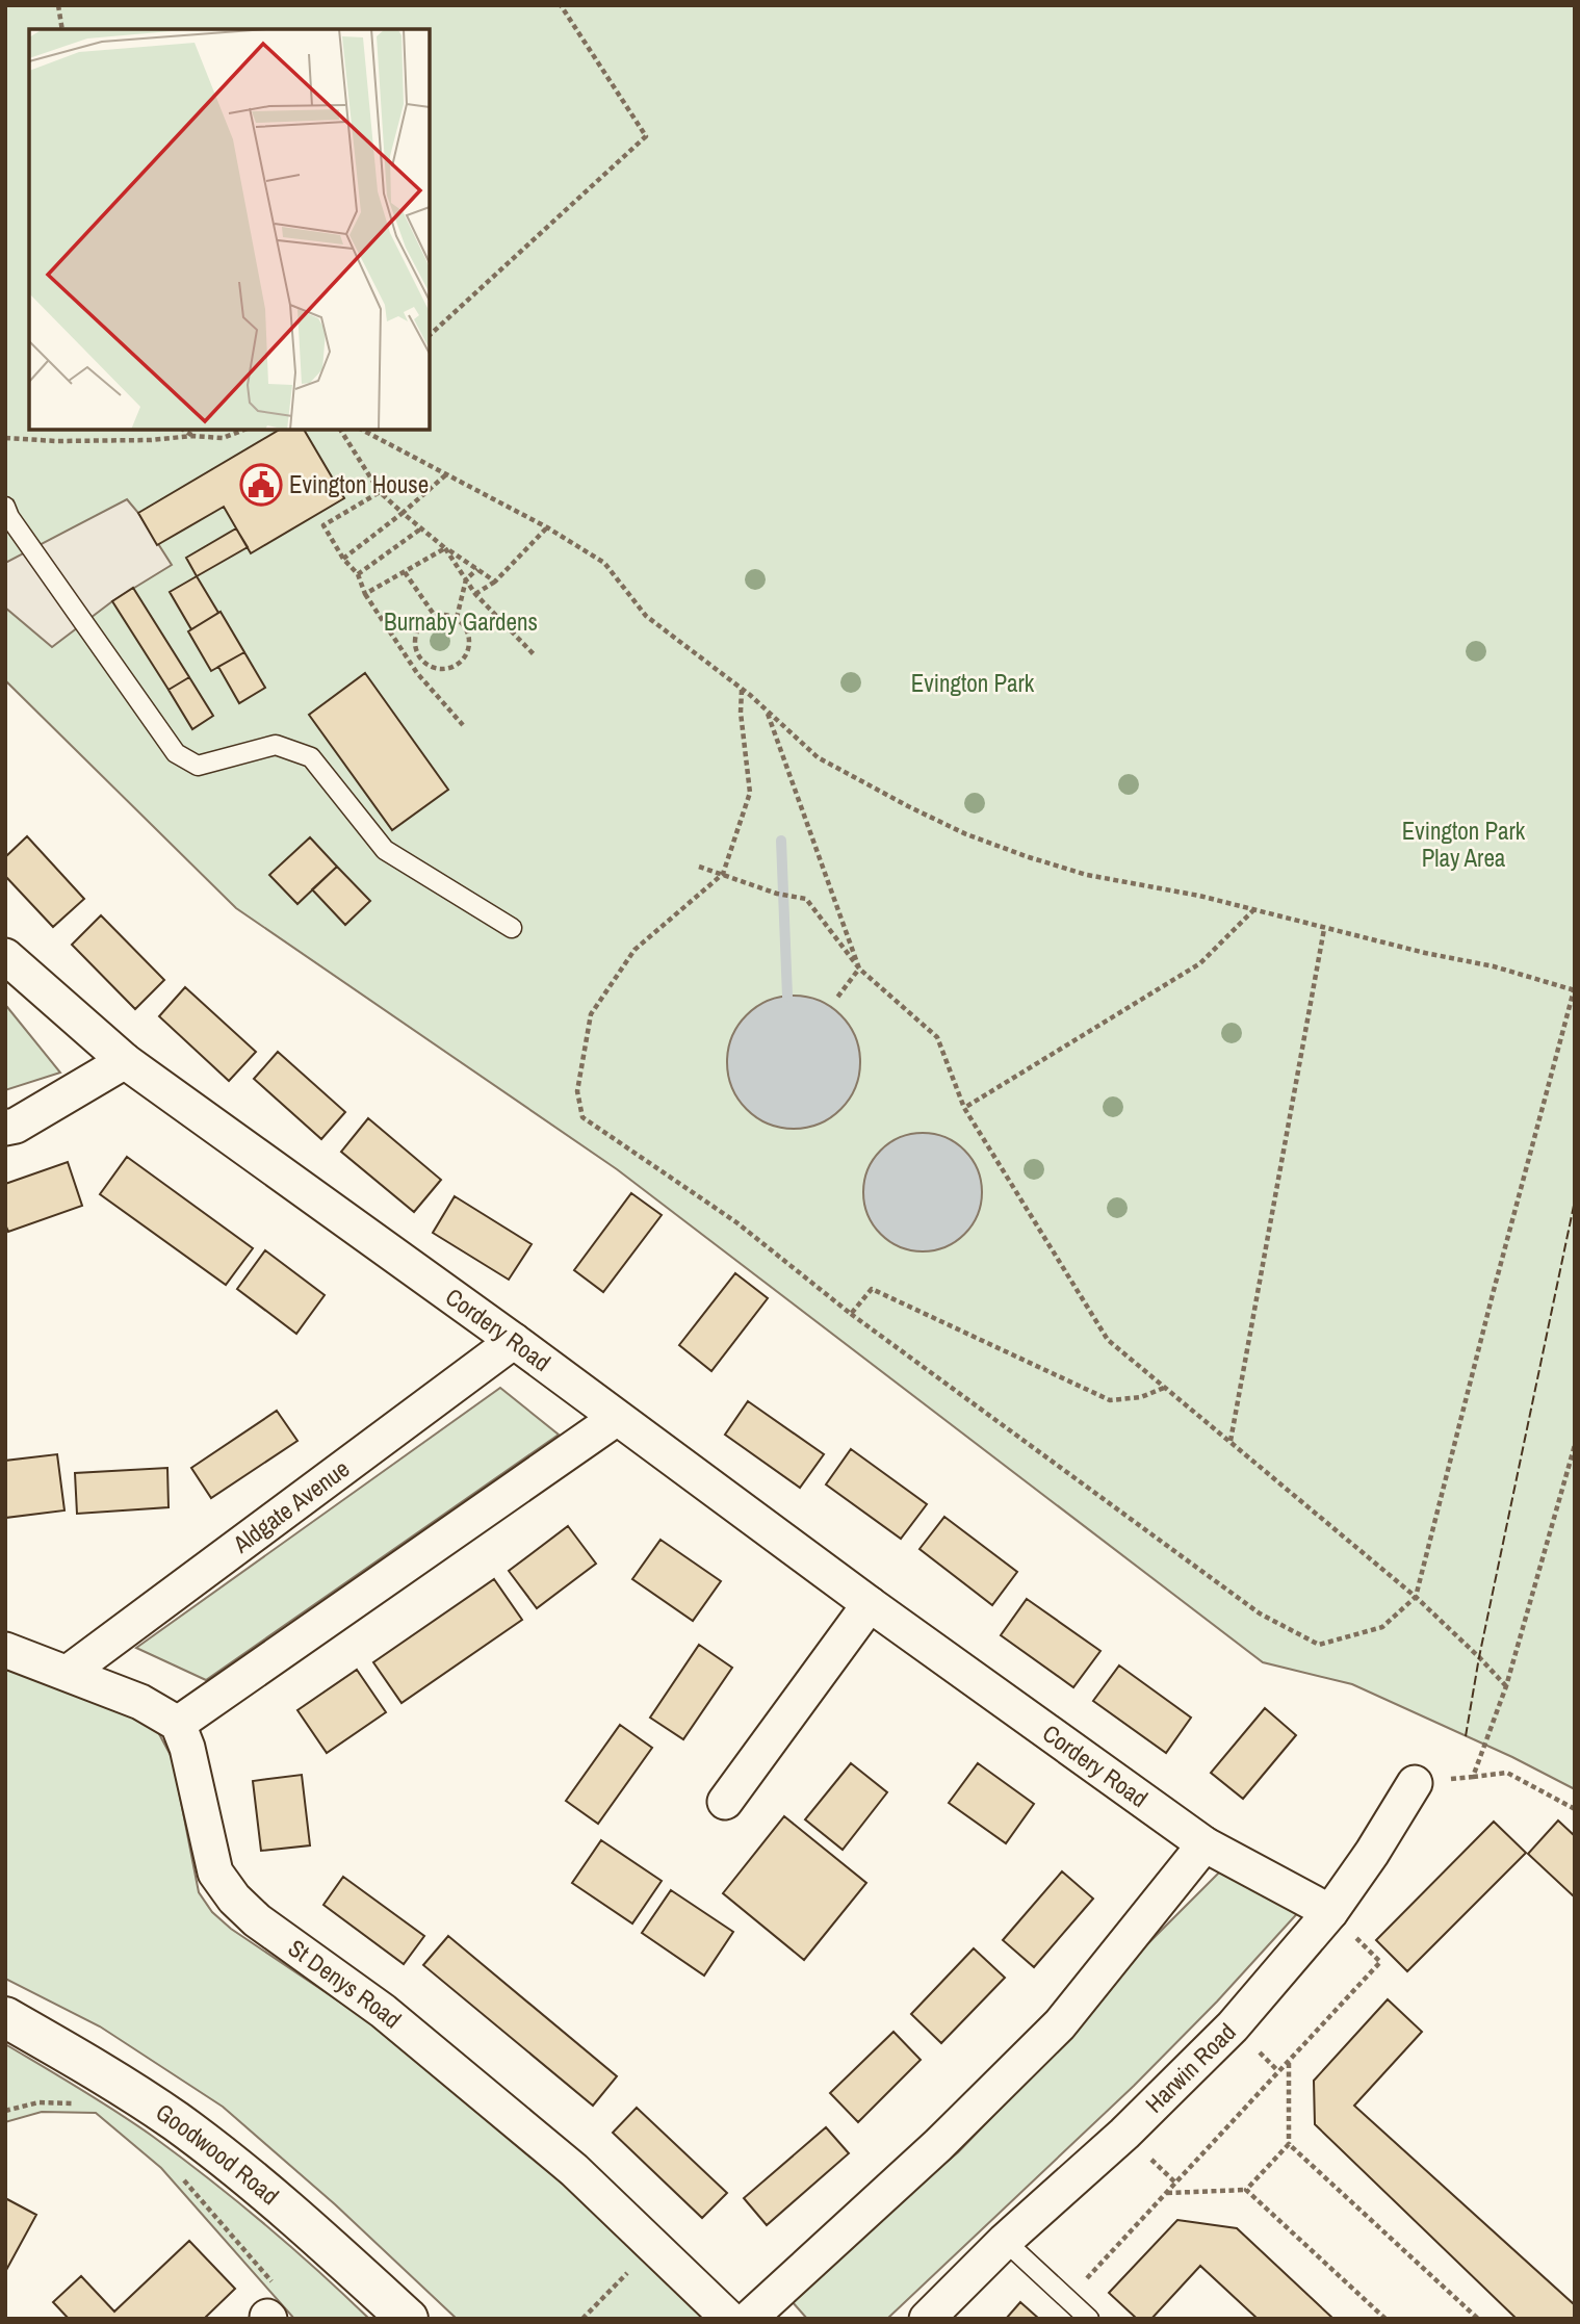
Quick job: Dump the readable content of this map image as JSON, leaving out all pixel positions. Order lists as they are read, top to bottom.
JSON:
{
  "streets": {
    "street": [
      "Cordery Road",
      "Aldgate Avenue",
      "St Denys Road",
      "Harwin Road",
      "Goodwood Road"
    ]
  },
  "crossings": [
    ["Cordery Road", "Aldgate Avenue"],
    ["Cordery Road", "Harwin Road"]
  ],
  "parks": ["Burnaby Gardens", "Evington Park", "Evington Park Play Area"],
  "places": {
    "public building": ["Evington House"]
  }
}
